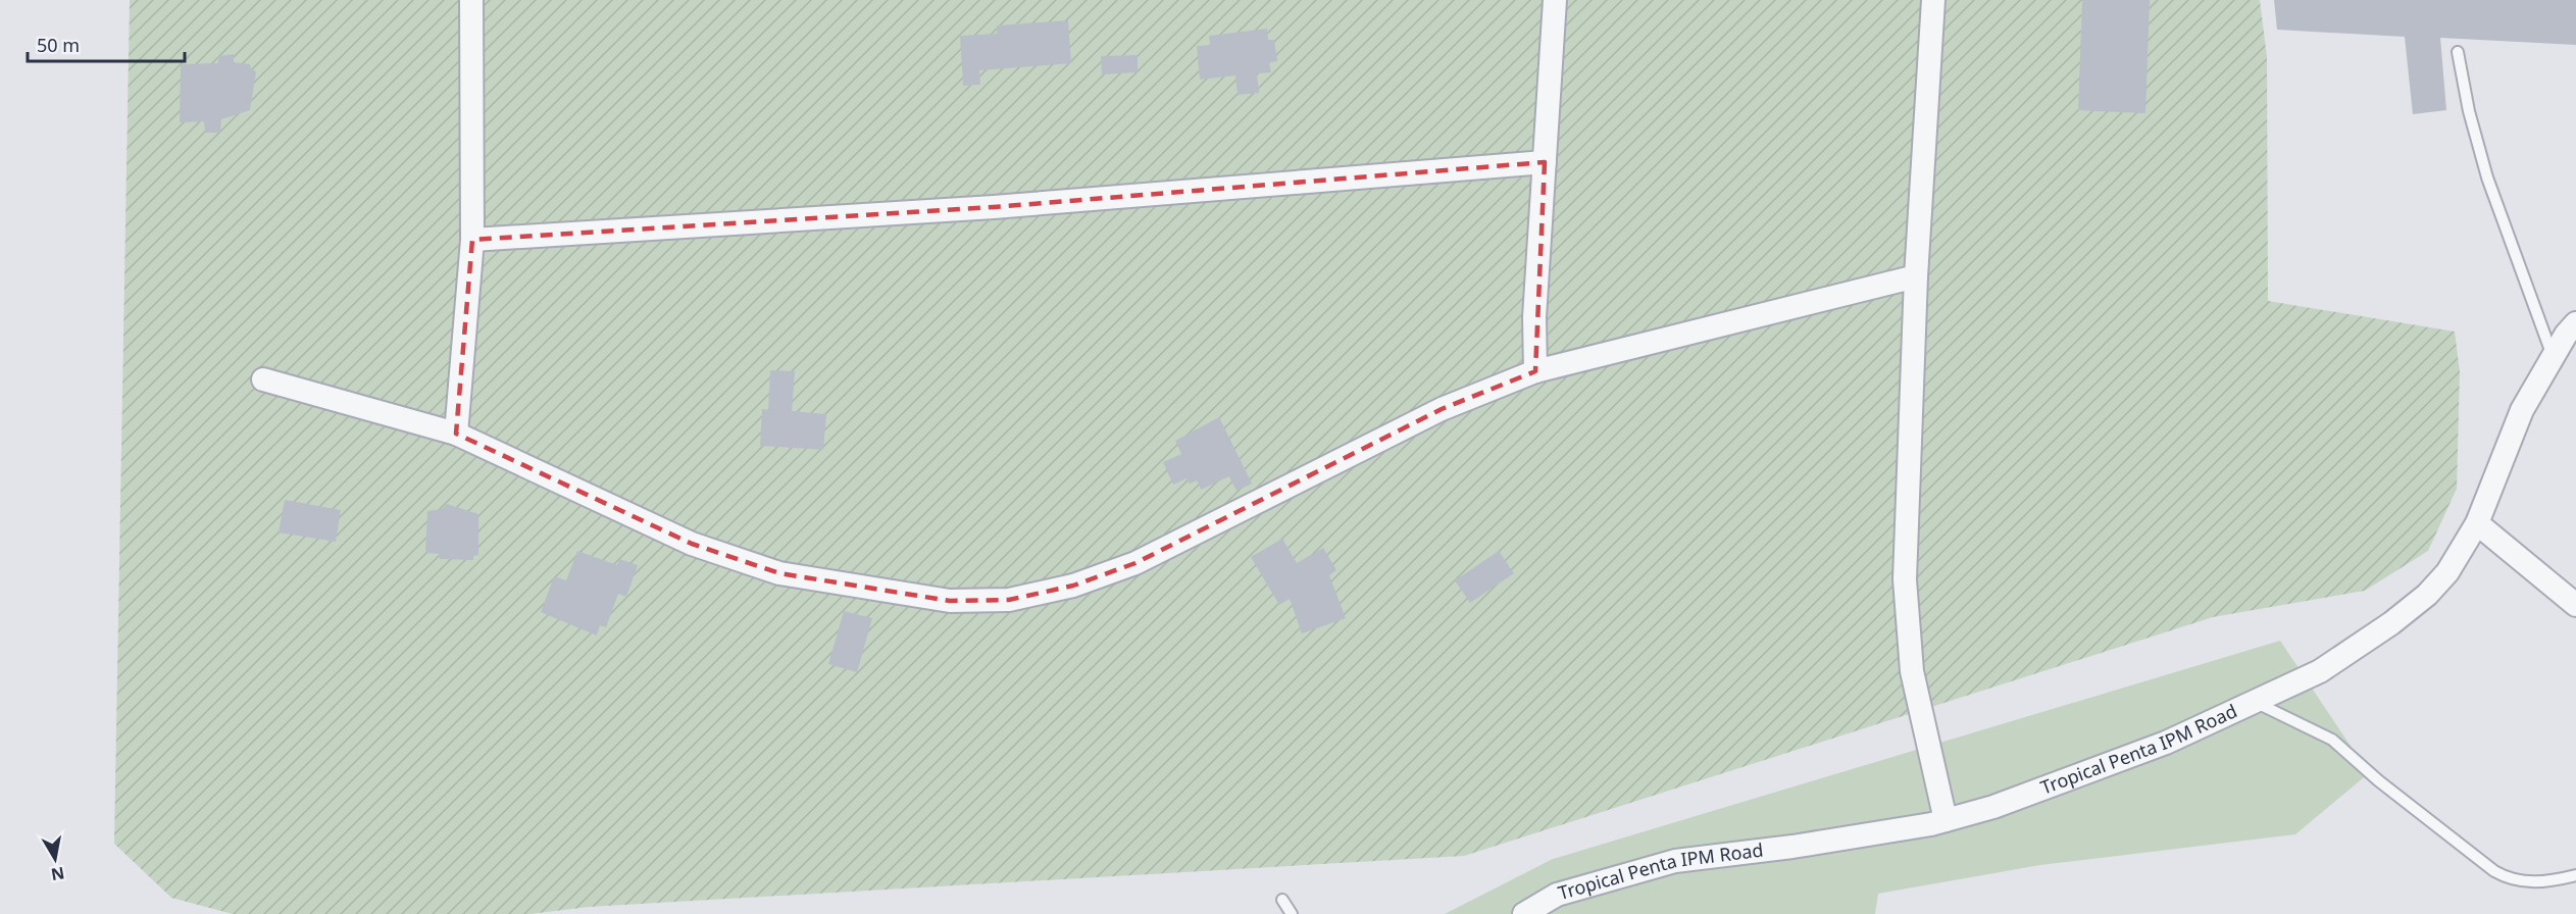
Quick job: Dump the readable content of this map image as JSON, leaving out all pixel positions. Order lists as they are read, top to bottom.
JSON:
{
  "streets": {
    "street": ["Tropical Penta IPM Road"]
  },
  "scale_bar": "50 m",
  "north": "bottom"
}
